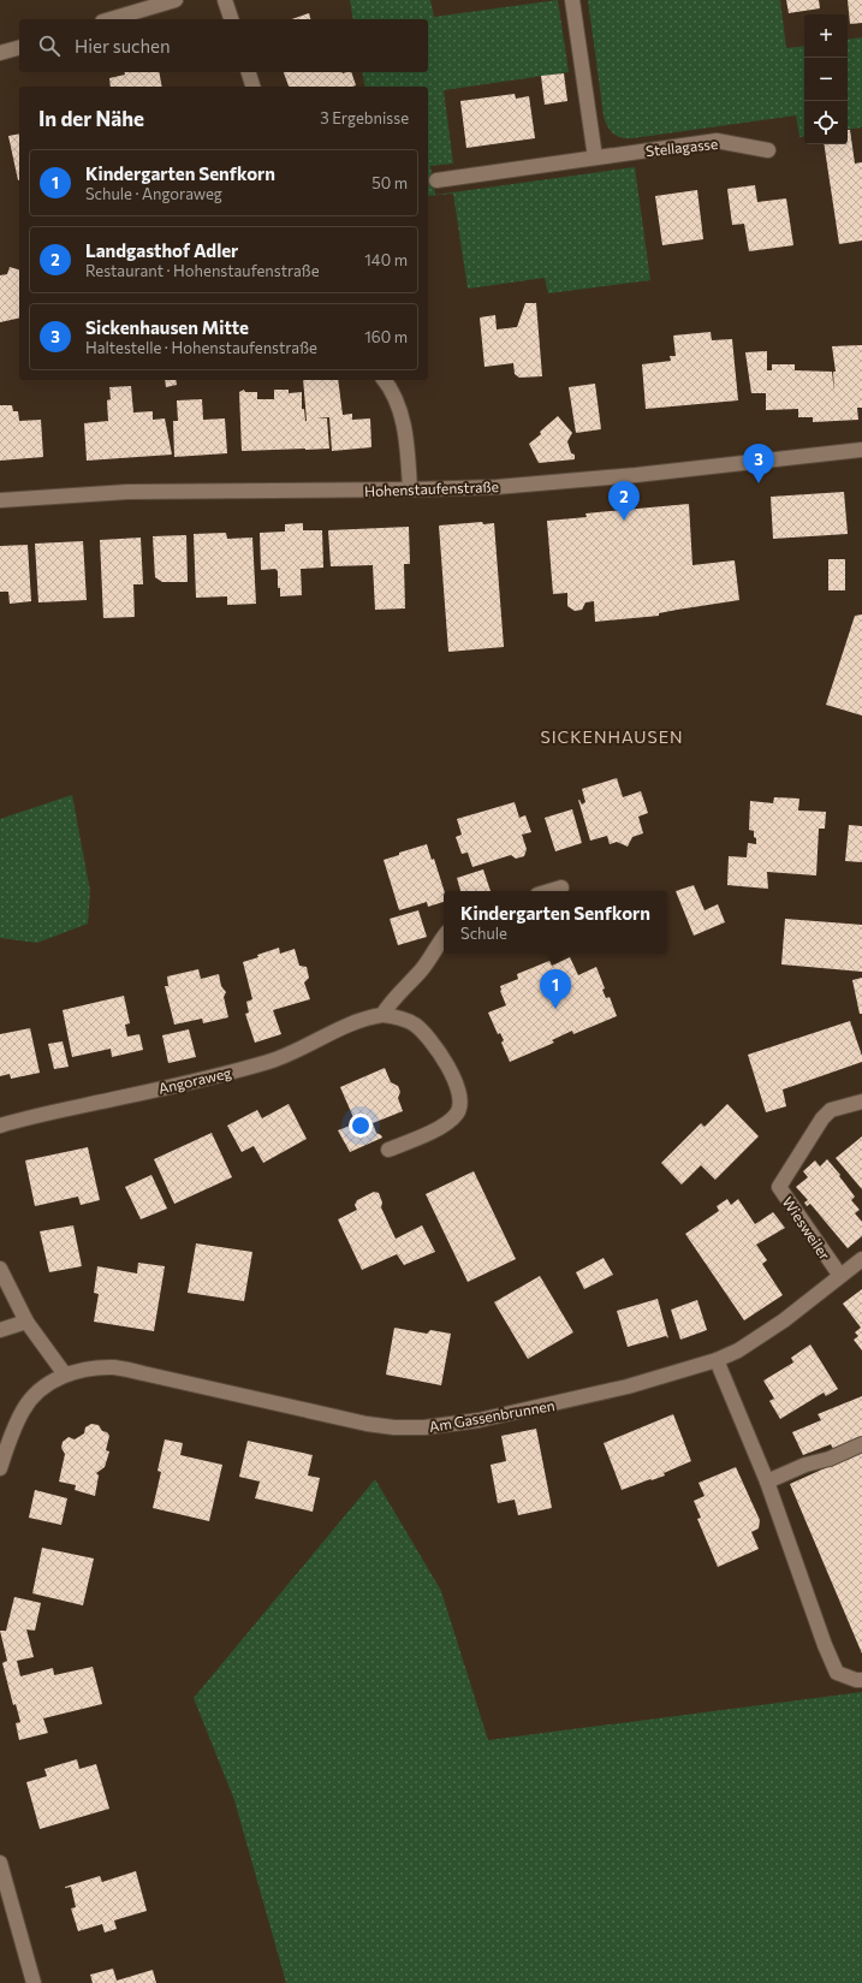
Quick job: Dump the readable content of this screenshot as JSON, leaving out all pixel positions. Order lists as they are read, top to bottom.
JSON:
{
  "streets": {
    "street": [
      "Stellagasse",
      "Hohenstaufenstraße",
      "Angoraweg",
      "Wiesweiler",
      "Am Gassenbrunnen"
    ]
  },
  "crossings": [
    ["Wiesweiler", "Am Gassenbrunnen"]
  ],
  "districts": ["SICKENHAUSEN"],
  "page": {
    "map_buttons": ["+", "−"],
    "search": "Hier suchen",
    "heading": ["In der Nähe", "3 Ergebnisse"],
    "list": [
      {
        "mark": "1",
        "name": "Kindergarten Senfkorn",
        "note": "Schule · Angoraweg",
        "value": "50 m"
      },
      {
        "mark": "2",
        "name": "Landgasthof Adler",
        "note": "Restaurant · Hohenstaufenstraße",
        "value": "140 m"
      },
      {
        "mark": "3",
        "name": "Sickenhausen Mitte",
        "note": "Haltestelle · Hohenstaufenstraße",
        "value": "160 m"
      }
    ],
    "pins": ["3", "2", "1"],
    "popup": ["Kindergarten Senfkorn", "Schule"]
  }
}
